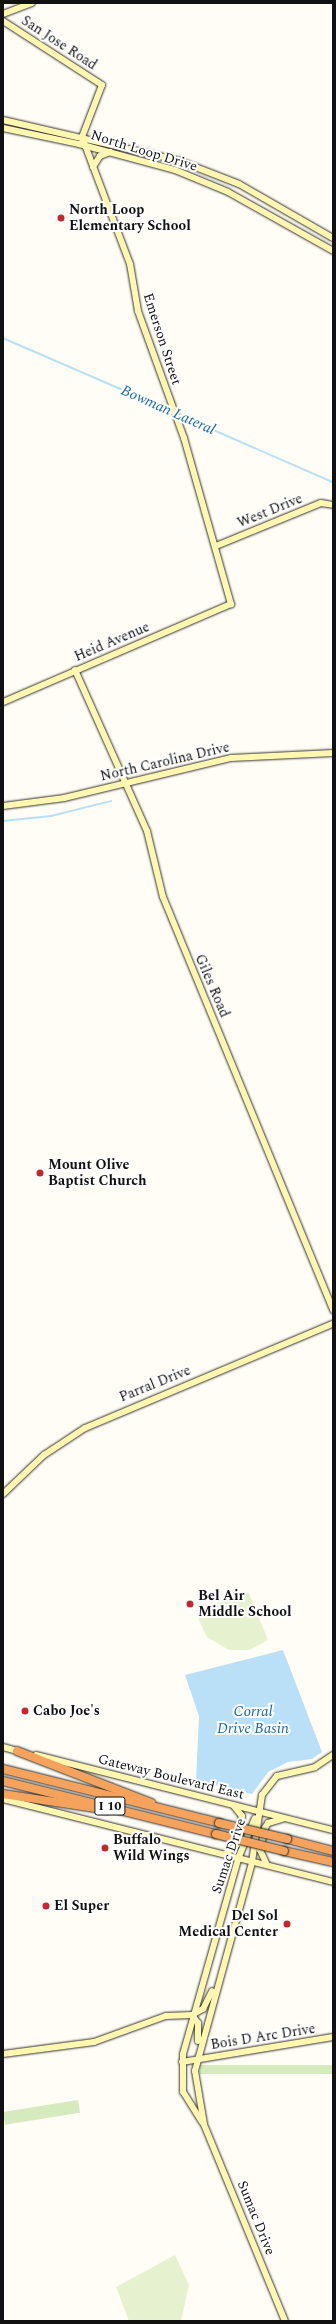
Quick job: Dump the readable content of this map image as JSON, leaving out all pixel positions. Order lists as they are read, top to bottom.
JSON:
{
  "streets": {
    "highway": ["I 10"],
    "street": [
      "San Jose Road",
      "North Loop Drive",
      "Emerson Street",
      "West Drive",
      "Heid Avenue",
      "North Carolina Drive",
      "Giles Road",
      "Parral Drive",
      "Gateway Boulevard East",
      "Sumac Drive",
      "Bois D Arc Drive"
    ]
  },
  "crossings": [
    ["San Jose Road", "North Loop Drive"],
    ["San Jose Road", "Emerson Street"],
    ["North Loop Drive", "Emerson Street"],
    ["Emerson Street", "West Drive"],
    ["Emerson Street", "Heid Avenue"],
    ["Heid Avenue", "Giles Road"],
    ["North Carolina Drive", "Giles Road"],
    ["Gateway Boulevard East", "Sumac Drive"],
    ["Sumac Drive", "Bois D Arc Drive"]
  ],
  "water": ["Bowman Lateral", "Corral Drive Basin"],
  "places": [
    "North Loop Elementary School",
    "Mount Olive Baptist Church",
    "Bel Air Middle School",
    "Cabo Joe's",
    "Buffalo Wild Wings",
    "El Super",
    "Del Sol Medical Center"
  ]
}
